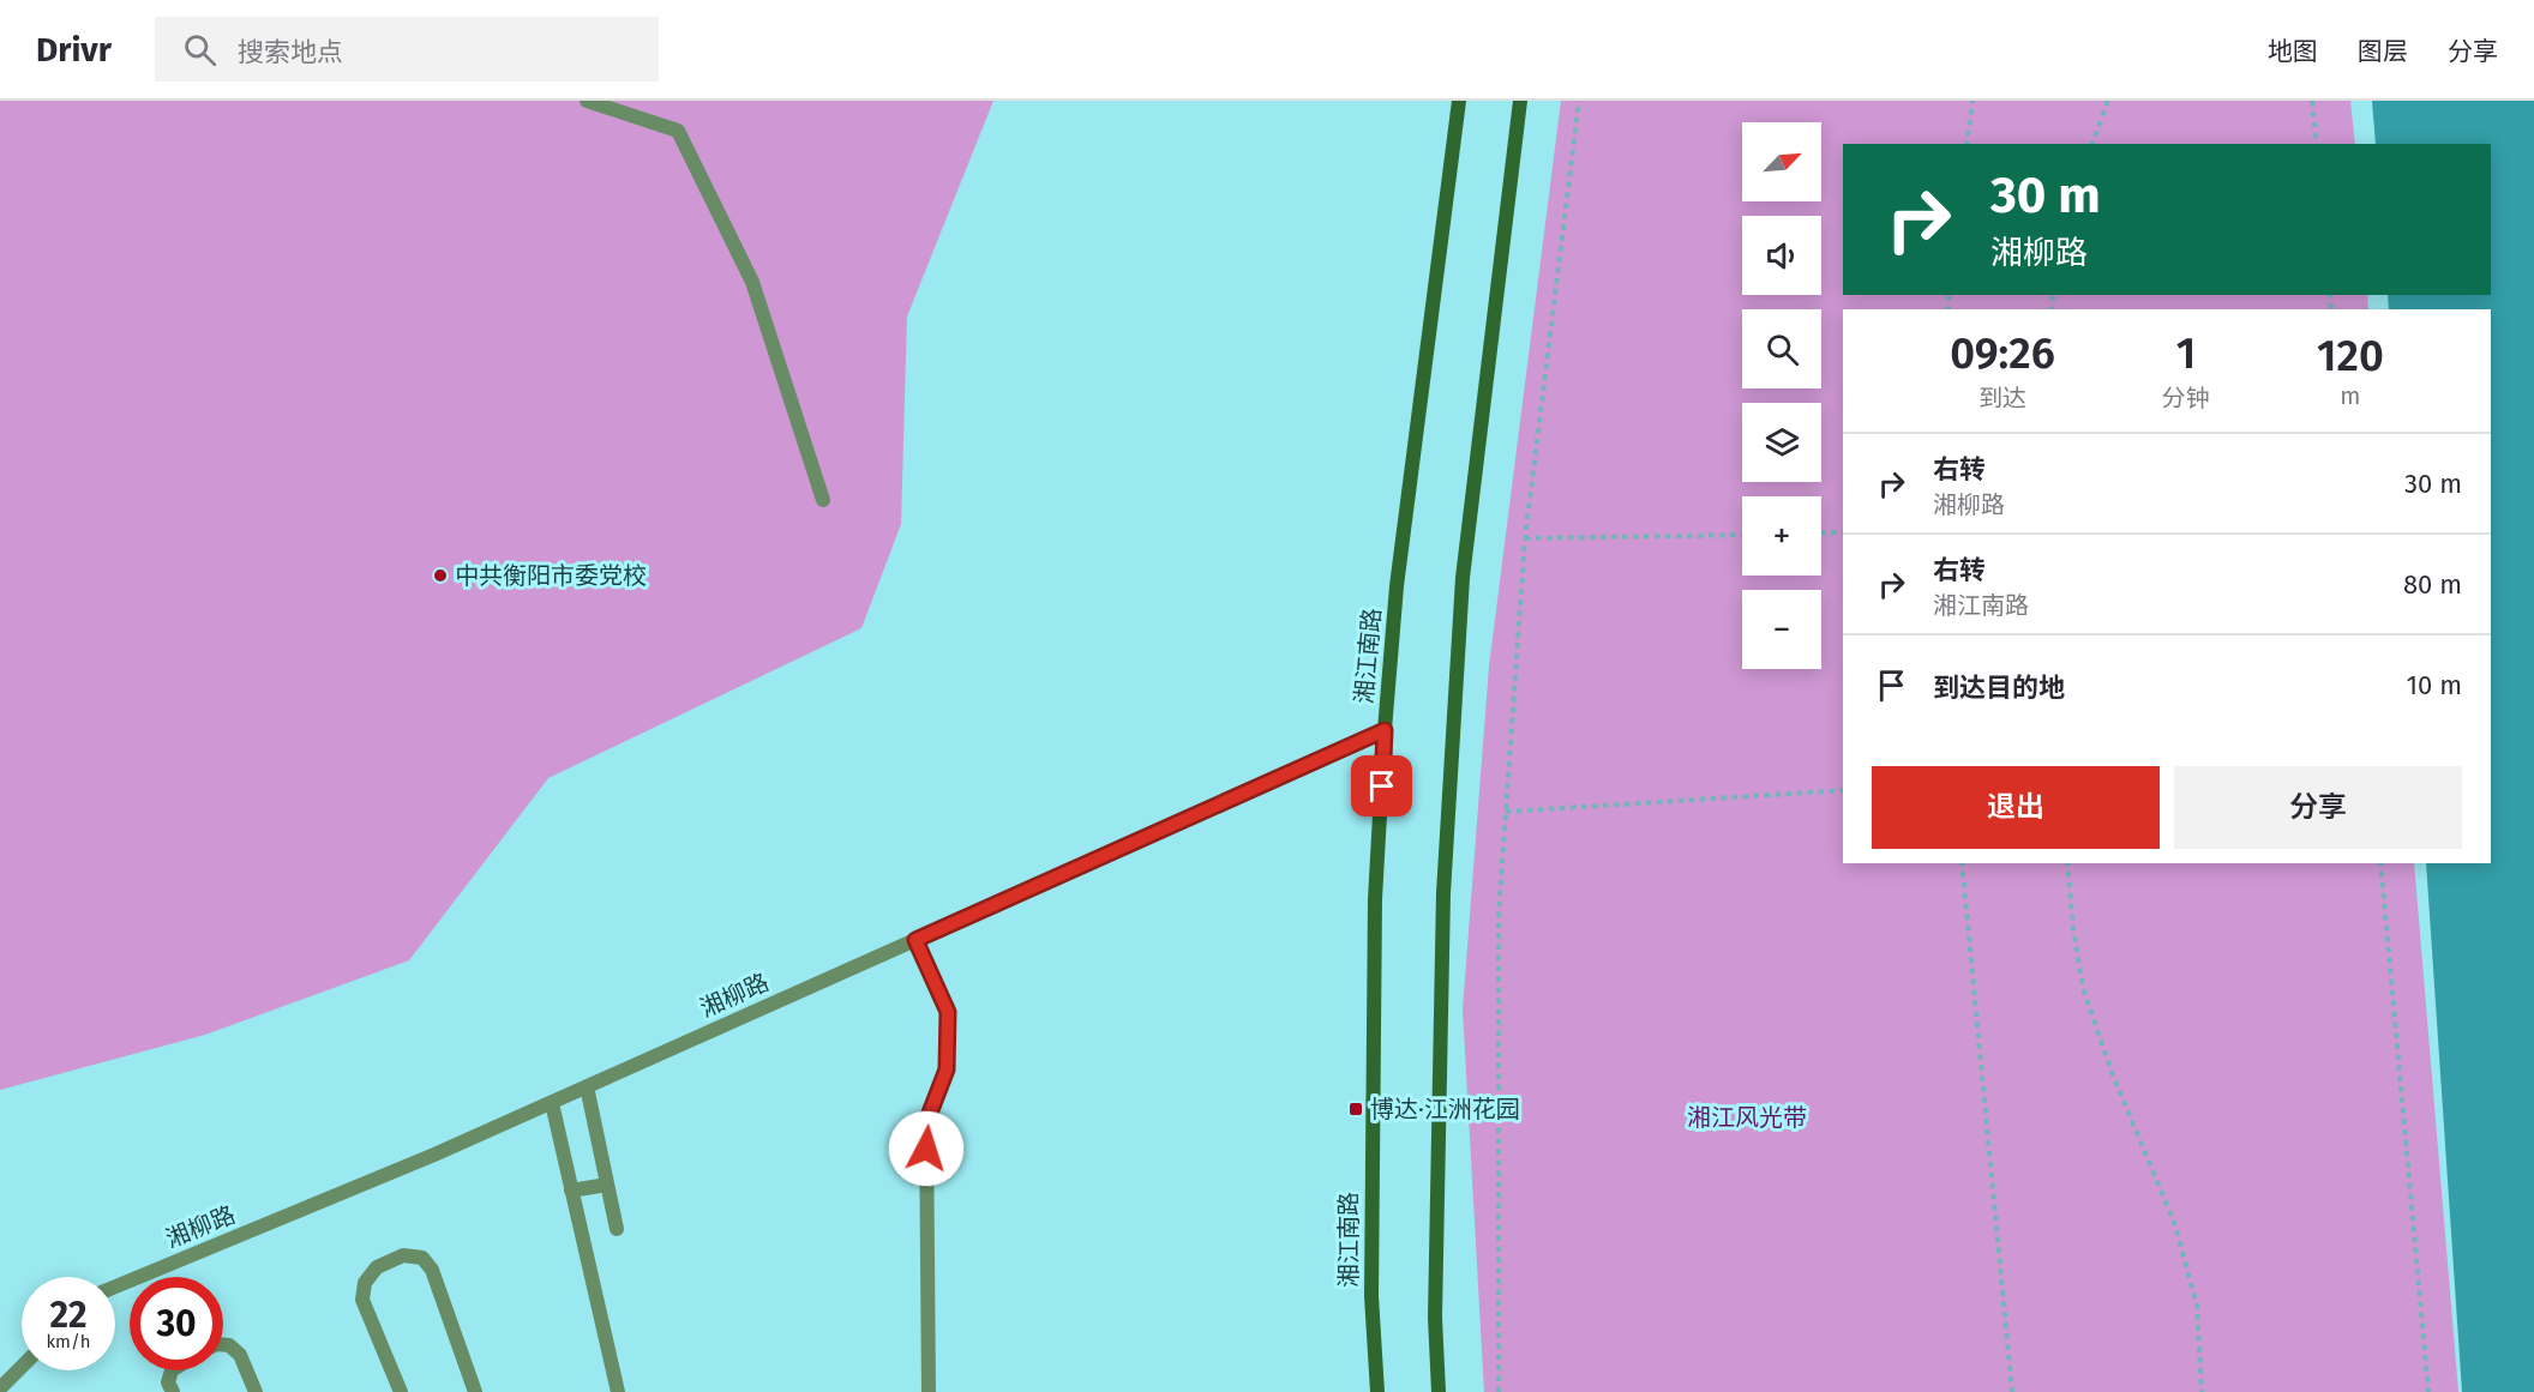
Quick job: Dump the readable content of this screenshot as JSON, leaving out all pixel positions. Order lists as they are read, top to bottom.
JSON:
{
  "streets": {
    "main road": ["湘江南路"],
    "street": ["湘柳路"]
  },
  "crossings": [
    ["湘江南路", "湘柳路"]
  ],
  "parks": ["湘江风光带"],
  "places": {
    "other": ["中共衡阳市委党校"],
    "transit": ["博达·江洲花园"]
  },
  "north": "top right",
  "page": {
    "header": "Drivr",
    "search": "搜索地点",
    "nav": ["地图", "图层", "分享"],
    "map_buttons": ["+", "−"],
    "turn": ["30 m", "湘柳路"],
    "eta": [
      "09:26",
      "到达",
      "1",
      "分钟",
      "120",
      "m"
    ],
    "list": [
      {
        "name": "右转",
        "note": "湘柳路",
        "value": "30 m"
      },
      {
        "name": "右转",
        "note": "湘江南路",
        "value": "80 m"
      },
      {
        "name": "到达目的地",
        "value": "10 m"
      }
    ],
    "buttons": ["退出", "分享"],
    "speed": "22 km/h",
    "limit": "30"
  }
}
